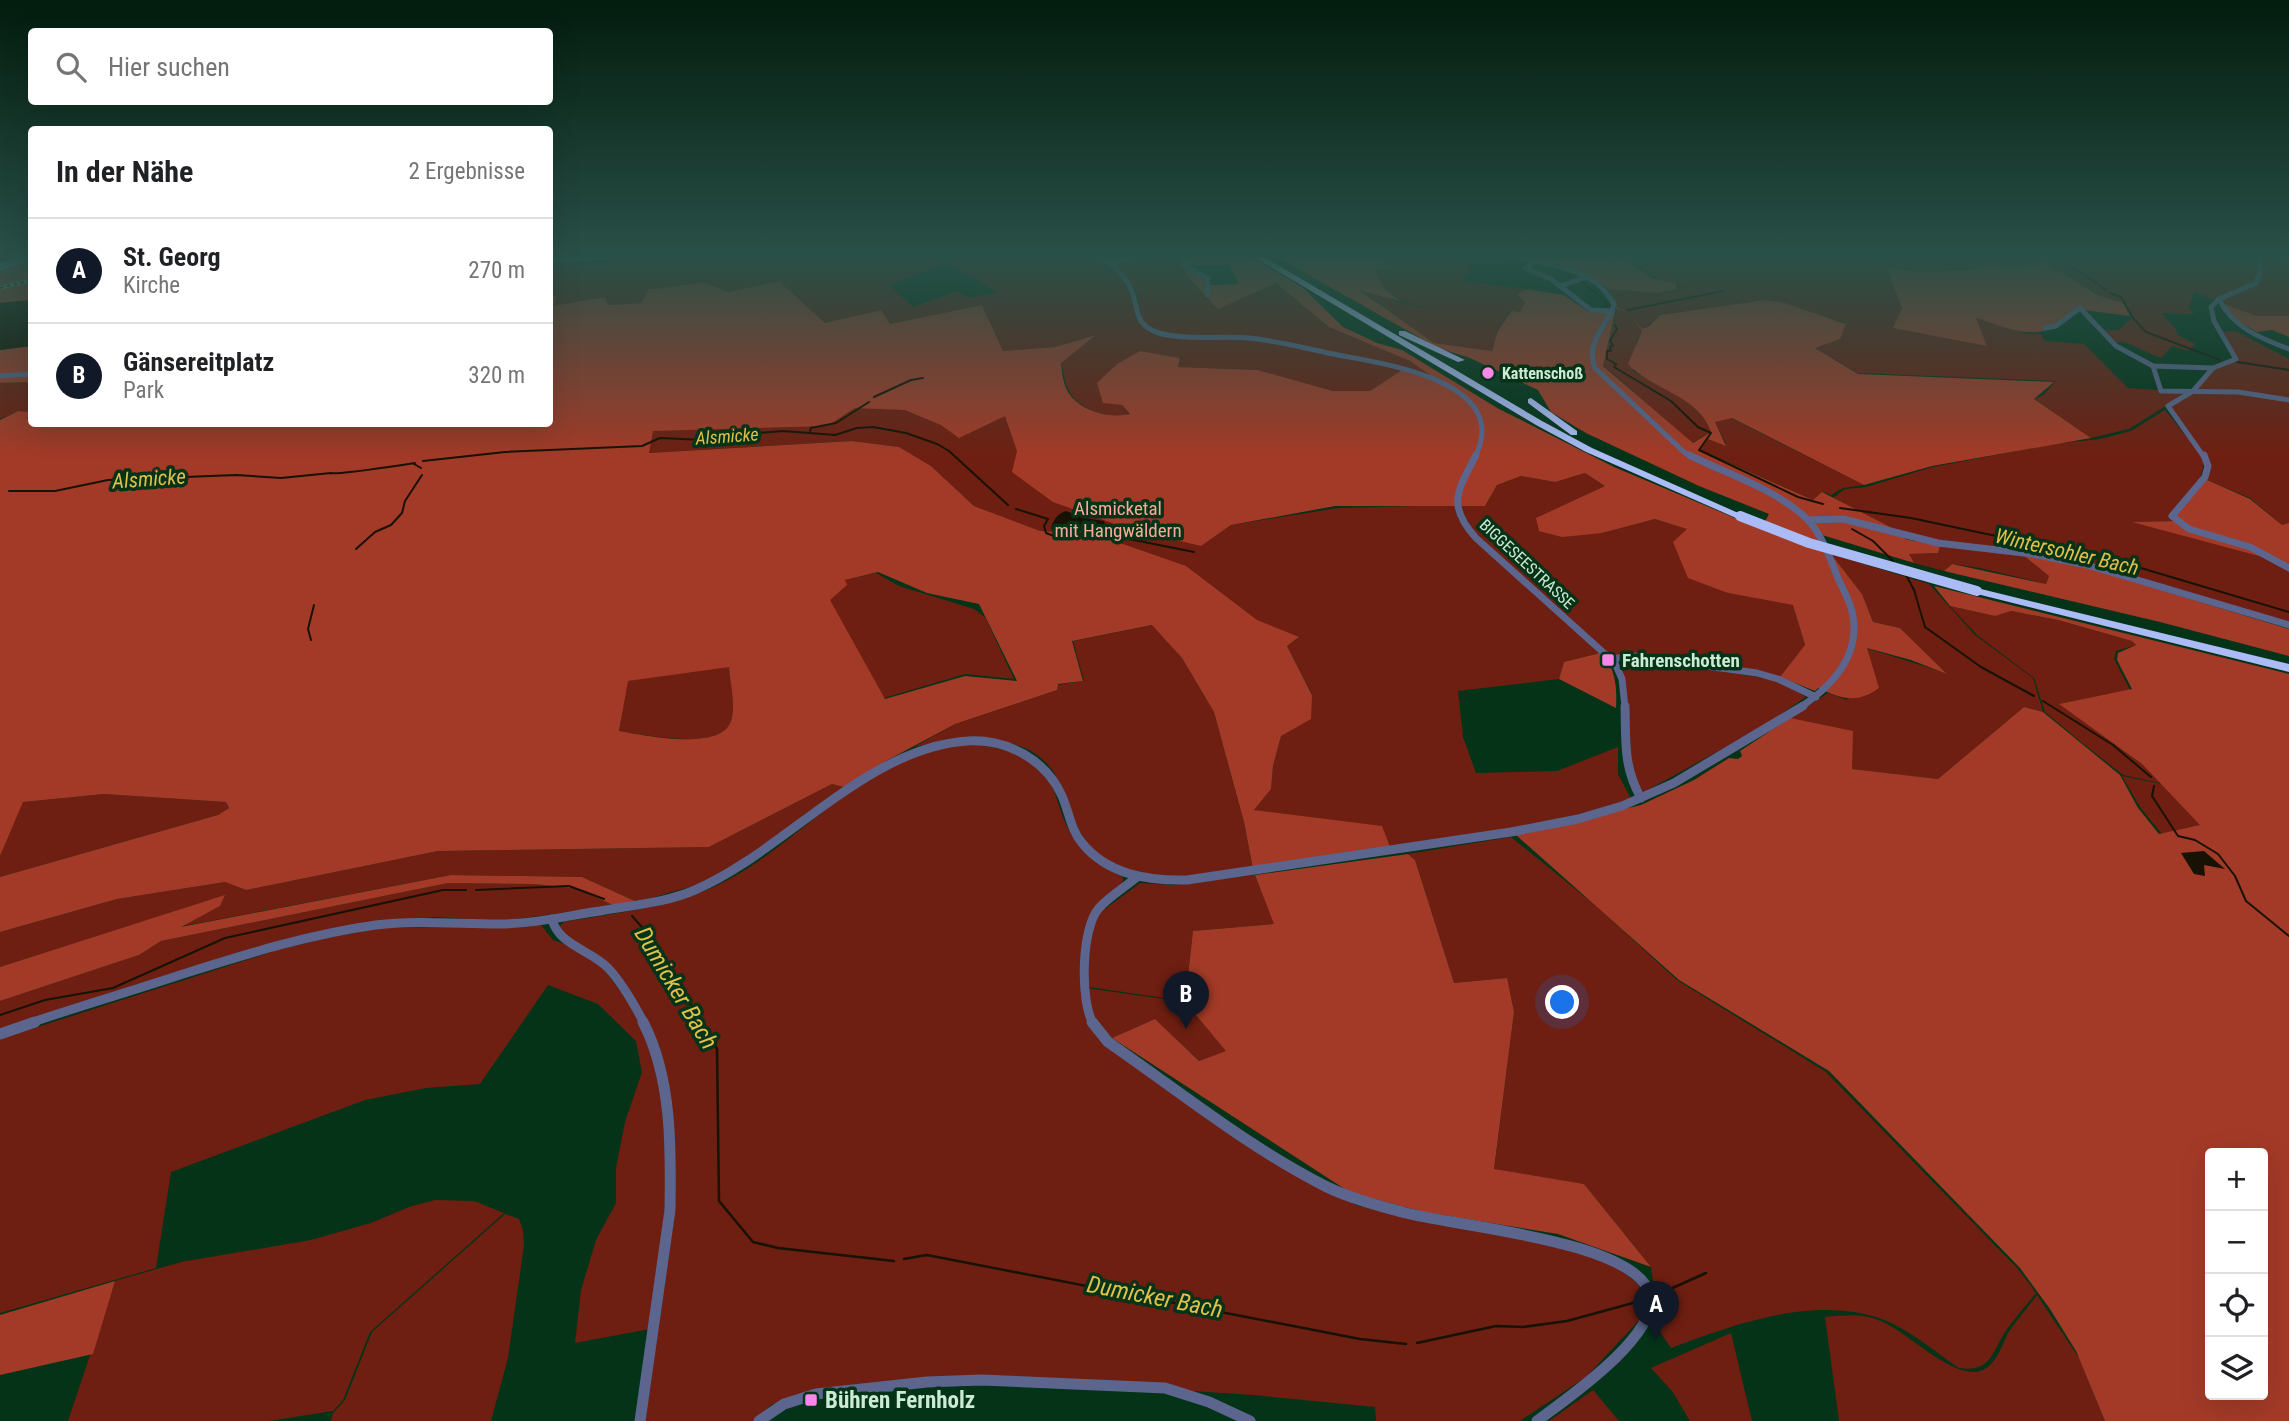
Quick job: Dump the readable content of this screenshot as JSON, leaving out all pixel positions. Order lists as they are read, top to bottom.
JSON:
{
  "streets": {
    "street": ["BIGGESEESTRASSE"]
  },
  "water": ["Alsmicke", "Wintersohler Bach", "Dumicker Bach"],
  "parks": ["Alsmicketal mit Hangwäldern"],
  "places": {
    "other": ["Kattenschoß"],
    "transit": ["Fahrenschotten", "Bühren Fernholz"]
  },
  "page": {
    "search": "Hier suchen",
    "heading": ["In der Nähe", "2 Ergebnisse"],
    "list": [
      {
        "mark": "A",
        "name": "St. Georg",
        "note": "Kirche",
        "value": "270 m"
      },
      {
        "mark": "B",
        "name": "Gänsereitplatz",
        "note": "Park",
        "value": "320 m"
      }
    ],
    "pins": ["B", "A"],
    "map_buttons": ["+", "−"]
  }
}
